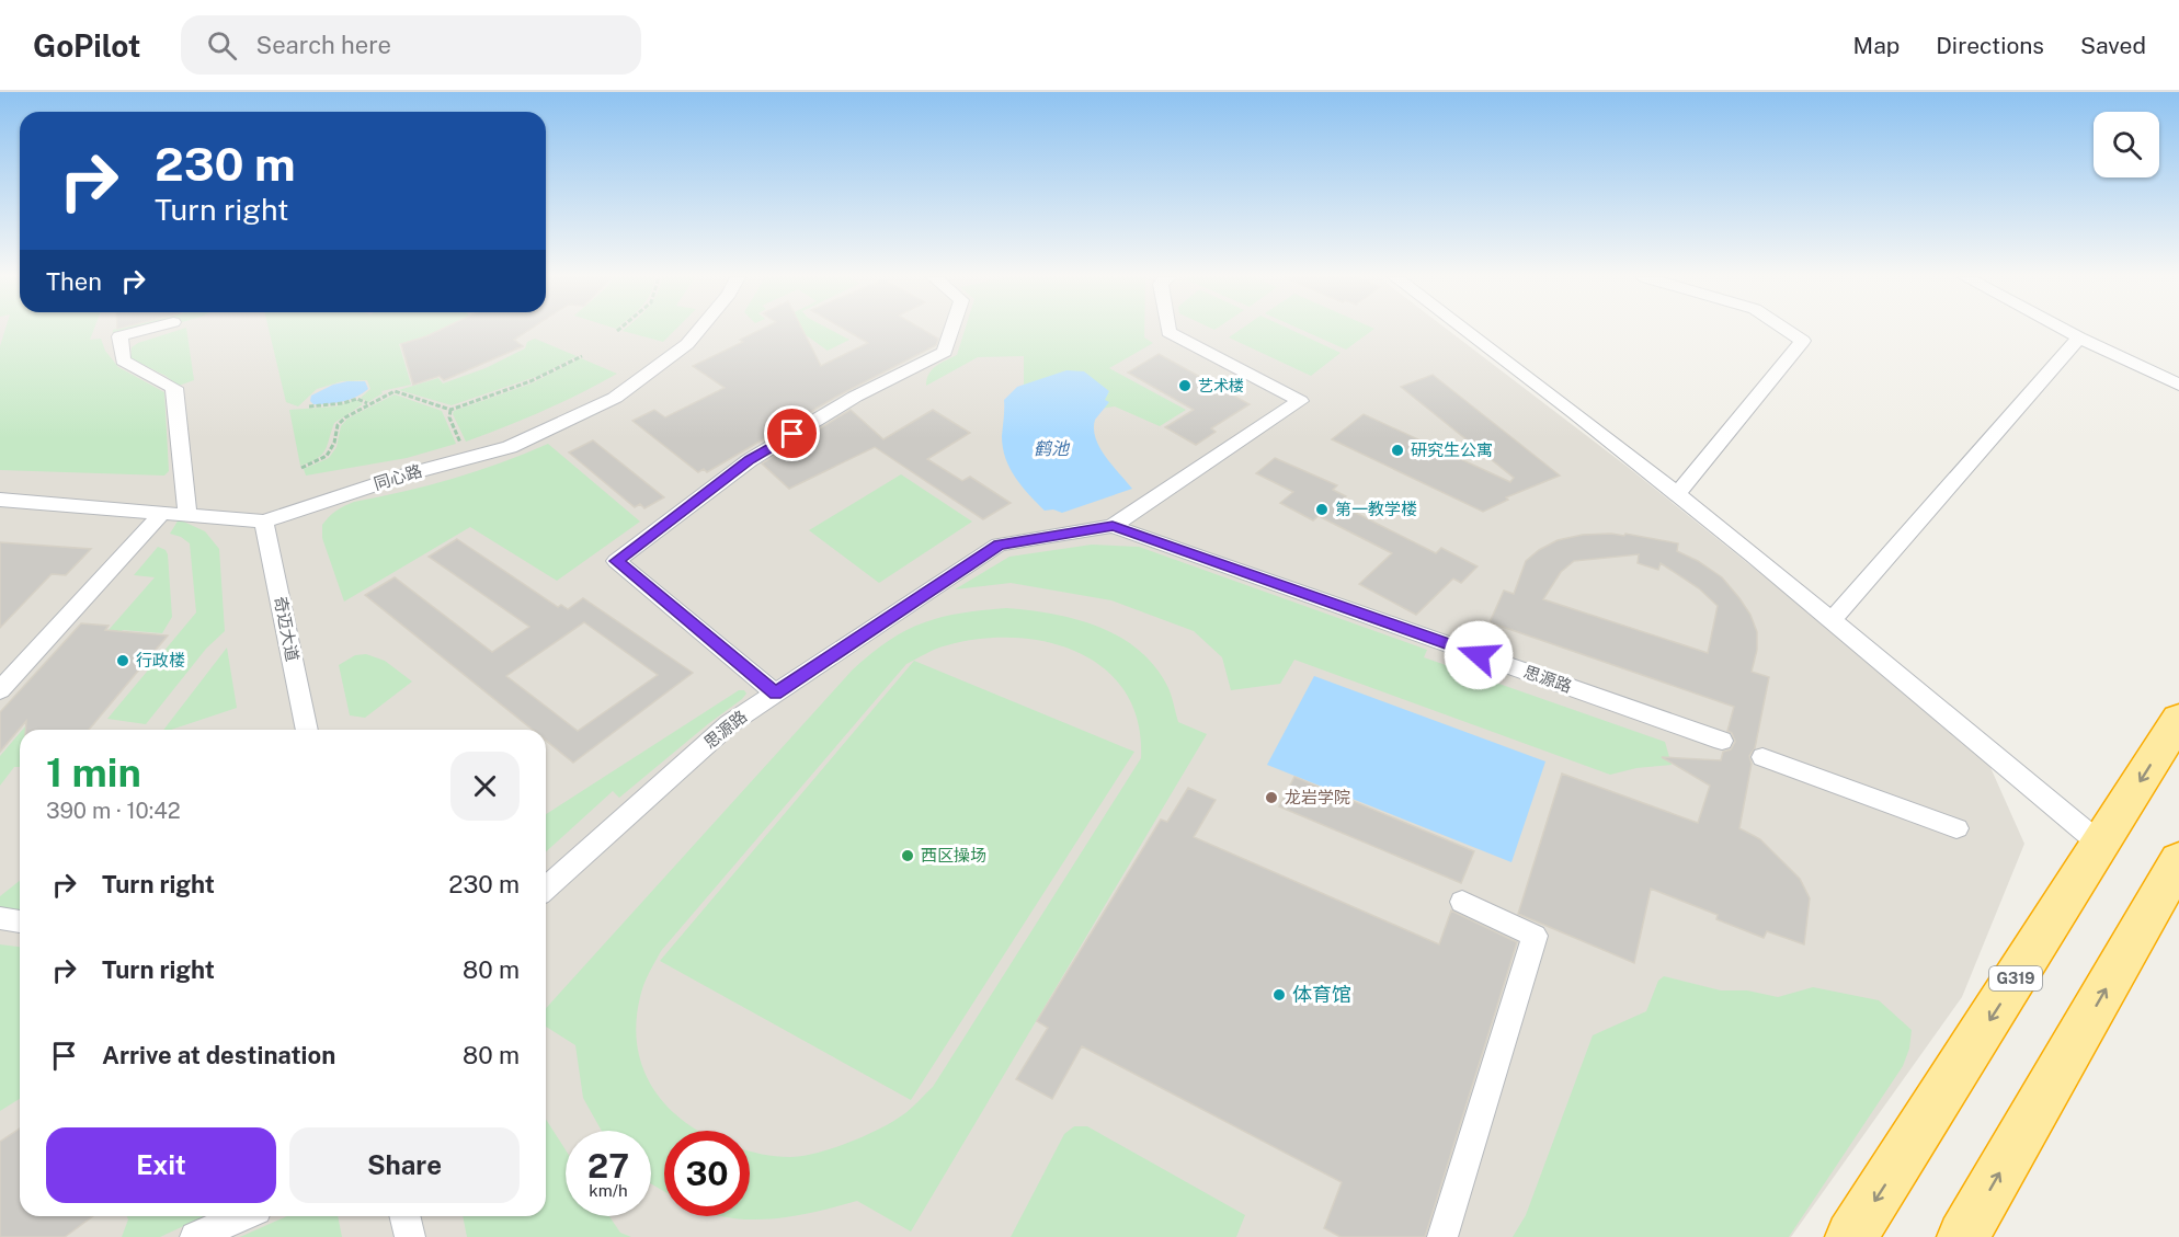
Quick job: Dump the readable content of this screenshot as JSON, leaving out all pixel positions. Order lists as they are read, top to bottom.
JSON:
{
  "streets": {
    "highway": ["G319"],
    "street": ["同心路", "奇迈大道", "思源路"]
  },
  "crossings": [
    ["同心路", "奇迈大道"]
  ],
  "water": ["鹤池"],
  "places": [
    "艺术楼",
    "研究生公寓",
    "第一教学楼",
    "行政楼",
    "龙岩学院",
    "西区操场",
    "体育馆"
  ],
  "page": {
    "header": "GoPilot",
    "search": "Search here",
    "nav": ["Map", "Directions", "Saved"],
    "turn": ["230 m", "Turn right"],
    "then": "Then",
    "heading": ["1 min", "390 m · 10:42"],
    "list": [
      {
        "name": "Turn right",
        "value": "230 m"
      },
      {
        "name": "Turn right",
        "value": "80 m"
      },
      {
        "name": "Arrive at destination",
        "value": "80 m"
      }
    ],
    "buttons": ["Exit", "Share"],
    "speed": "27 km/h",
    "limit": "30"
  }
}
